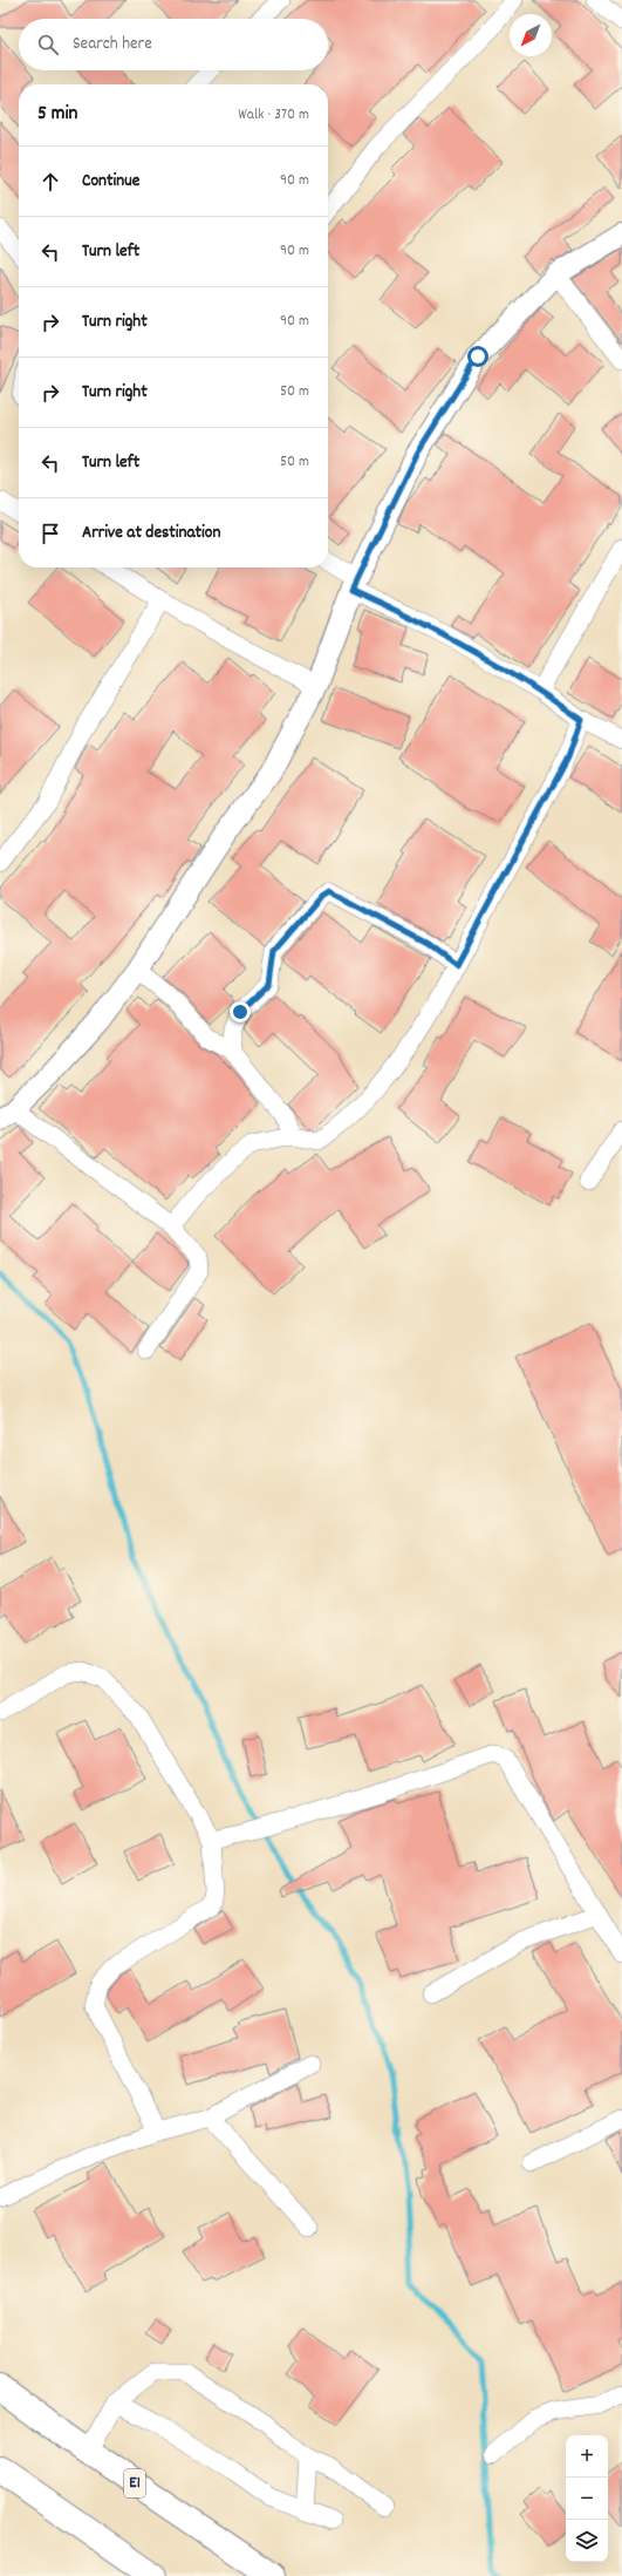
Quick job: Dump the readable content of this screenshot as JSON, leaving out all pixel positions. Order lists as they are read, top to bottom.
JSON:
{
  "streets": {
    "highway": ["E1"]
  },
  "north": "bottom left",
  "page": {
    "search": "Search here",
    "heading": ["5 min", "Walk · 370 m"],
    "list": [
      ["Continue", "90 m"],
      ["Turn left", "90 m"],
      ["Turn right", "90 m"],
      ["Turn right", "50 m"],
      ["Turn left", "50 m"],
      "Arrive at destination"
    ],
    "map_buttons": ["+", "−"]
  }
}
